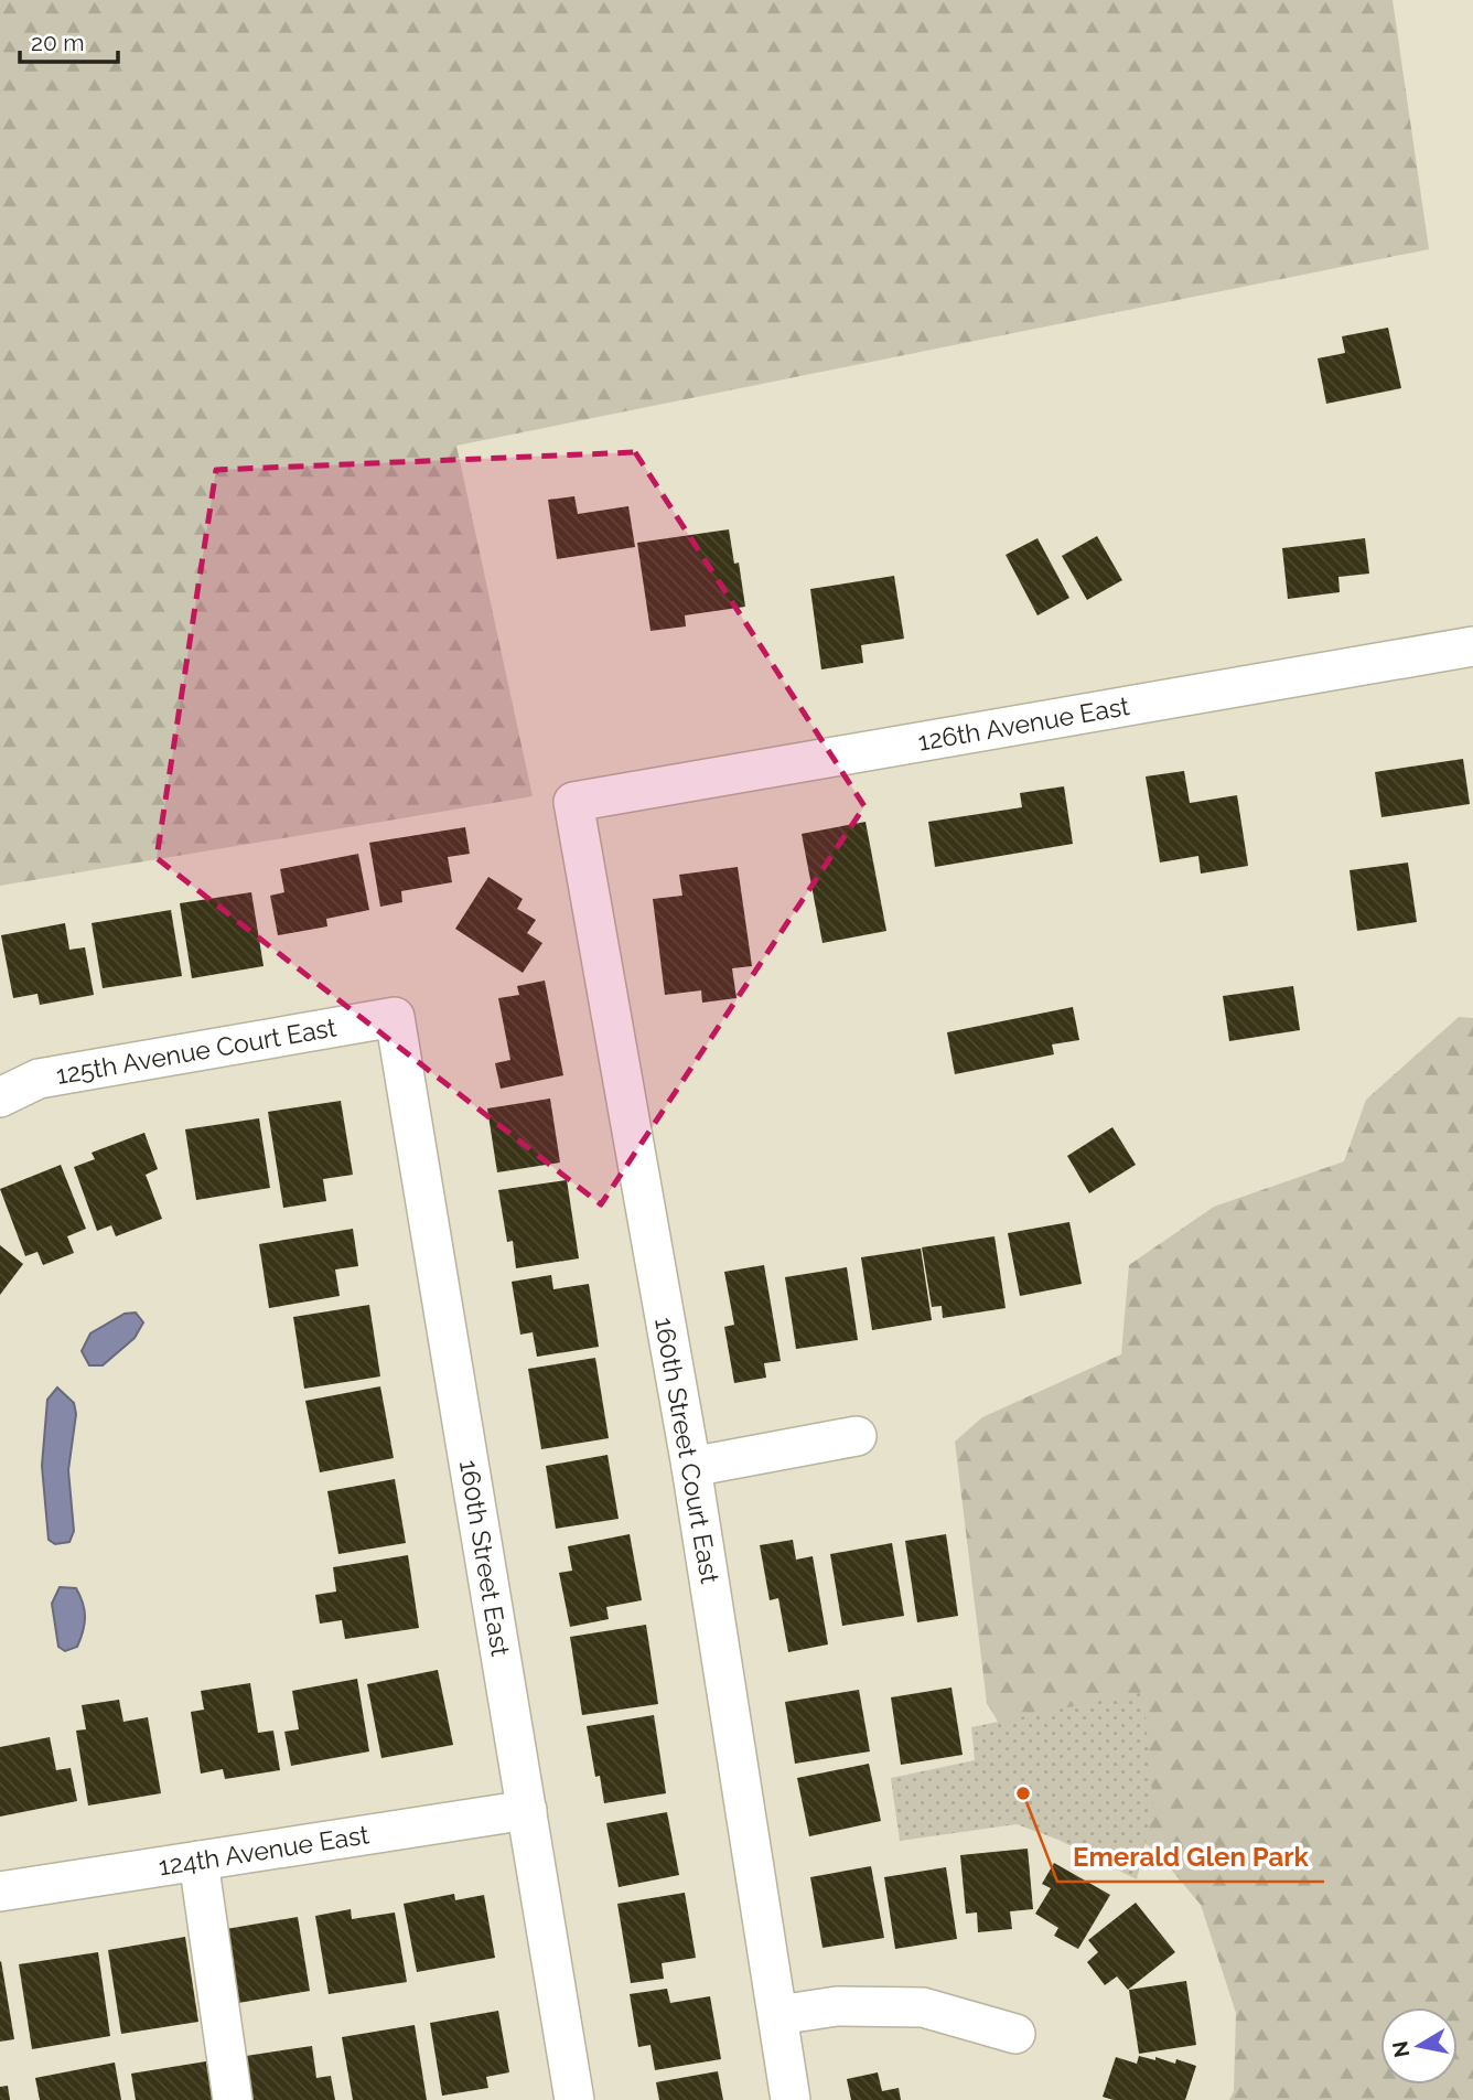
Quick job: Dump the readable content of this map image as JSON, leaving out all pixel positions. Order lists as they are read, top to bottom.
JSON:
{
  "streets": {
    "street": [
      "126th Avenue East",
      "125th Avenue Court East",
      "160th Street Court East",
      "160th Street East",
      "124th Avenue East"
    ]
  },
  "crossings": [
    ["126th Avenue East", "160th Street Court East"],
    ["125th Avenue Court East", "160th Street East"],
    ["160th Street East", "124th Avenue East"]
  ],
  "places": ["Emerald Glen Park"],
  "scale_bar": "20 m",
  "north": "left"
}
